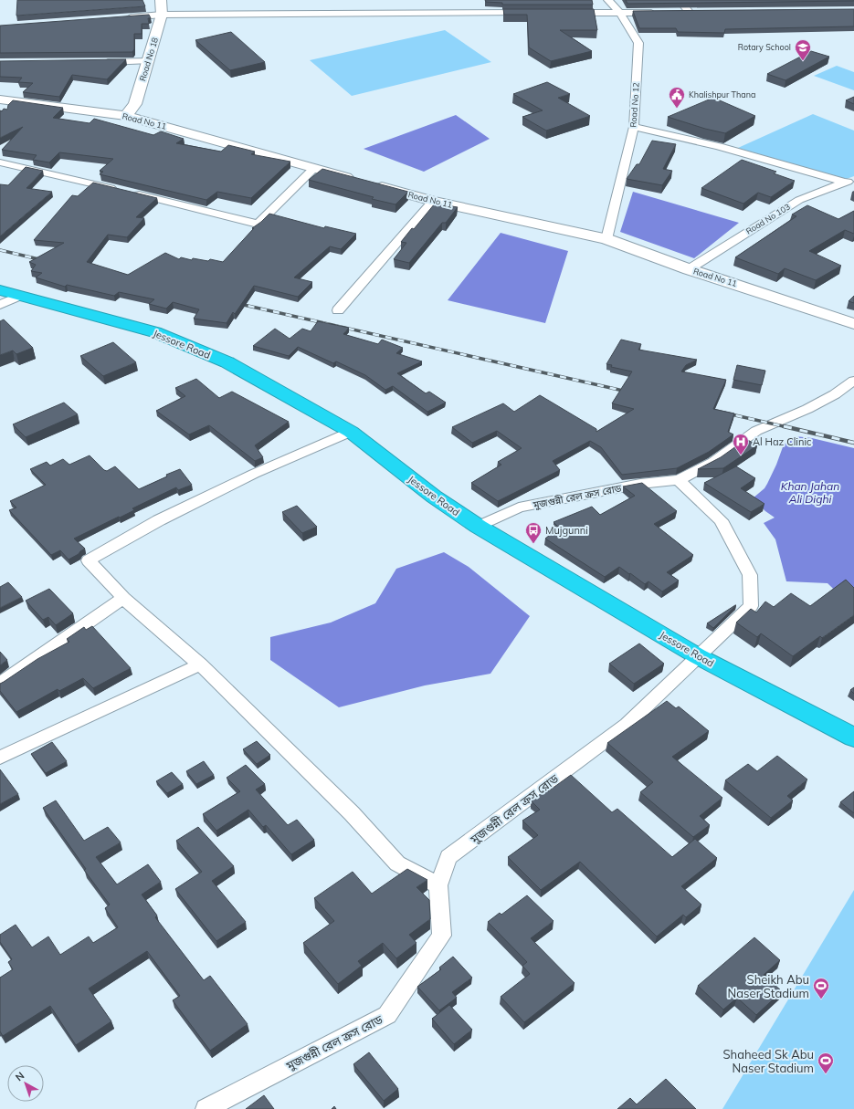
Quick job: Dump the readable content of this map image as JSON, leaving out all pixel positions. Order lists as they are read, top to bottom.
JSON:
{
  "streets": {
    "highway": ["Jessore Road"],
    "street": [
      "Road No 18",
      "Road No 12",
      "Road No 11",
      "Road No 103",
      "মুজগুন্নী রেল ক্রস রোড"
    ]
  },
  "crossings": [
    ["Road No 18", "Road No 11"],
    ["Road No 12", "Road No 11"],
    ["Road No 11", "Road No 103"],
    ["Jessore Road", "মুজগুন্নী রেল ক্রস রোড"]
  ],
  "water": ["Khan Jahan Ali Dighi"],
  "places": {
    "school or university": ["Rotary School"],
    "public building": ["Khalishpur Thana"],
    "hospital": ["Al Haz Clinic"],
    "bus stop": ["Mujgunni"],
    "sports": ["Sheikh Abu Naser Stadium", "Shaheed Sk Abu Naser Stadium"]
  },
  "north": "top left"
}
